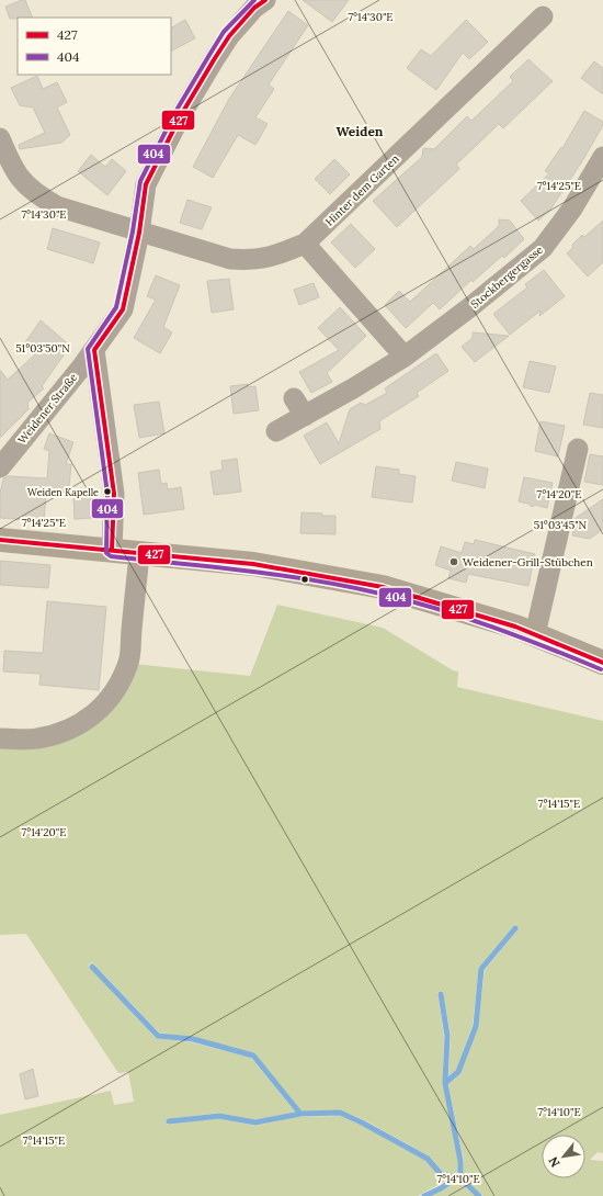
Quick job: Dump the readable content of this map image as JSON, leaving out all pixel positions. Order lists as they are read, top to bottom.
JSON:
{
  "streets": {
    "street": ["Hinter dem Garten", "Stockbergergasse", "Weidener Straße"]
  },
  "crossings": [
    ["Hinter dem Garten", "Weidener Straße"]
  ],
  "districts": ["Weiden"],
  "places": ["Weiden Kapelle", "Weidener-Grill-Stübchen"],
  "lines": ["transit line 427", "transit line 404"],
  "legend": ["427", "404"],
  "north": "bottom left",
  "coordinates": [
    "7°14'30\"E",
    "7°14'25\"E",
    "51°03'50\"N",
    "7°14'20\"E",
    "51°03'45\"N",
    "7°14'15\"E",
    "7°14'10\"E"
  ]
}
